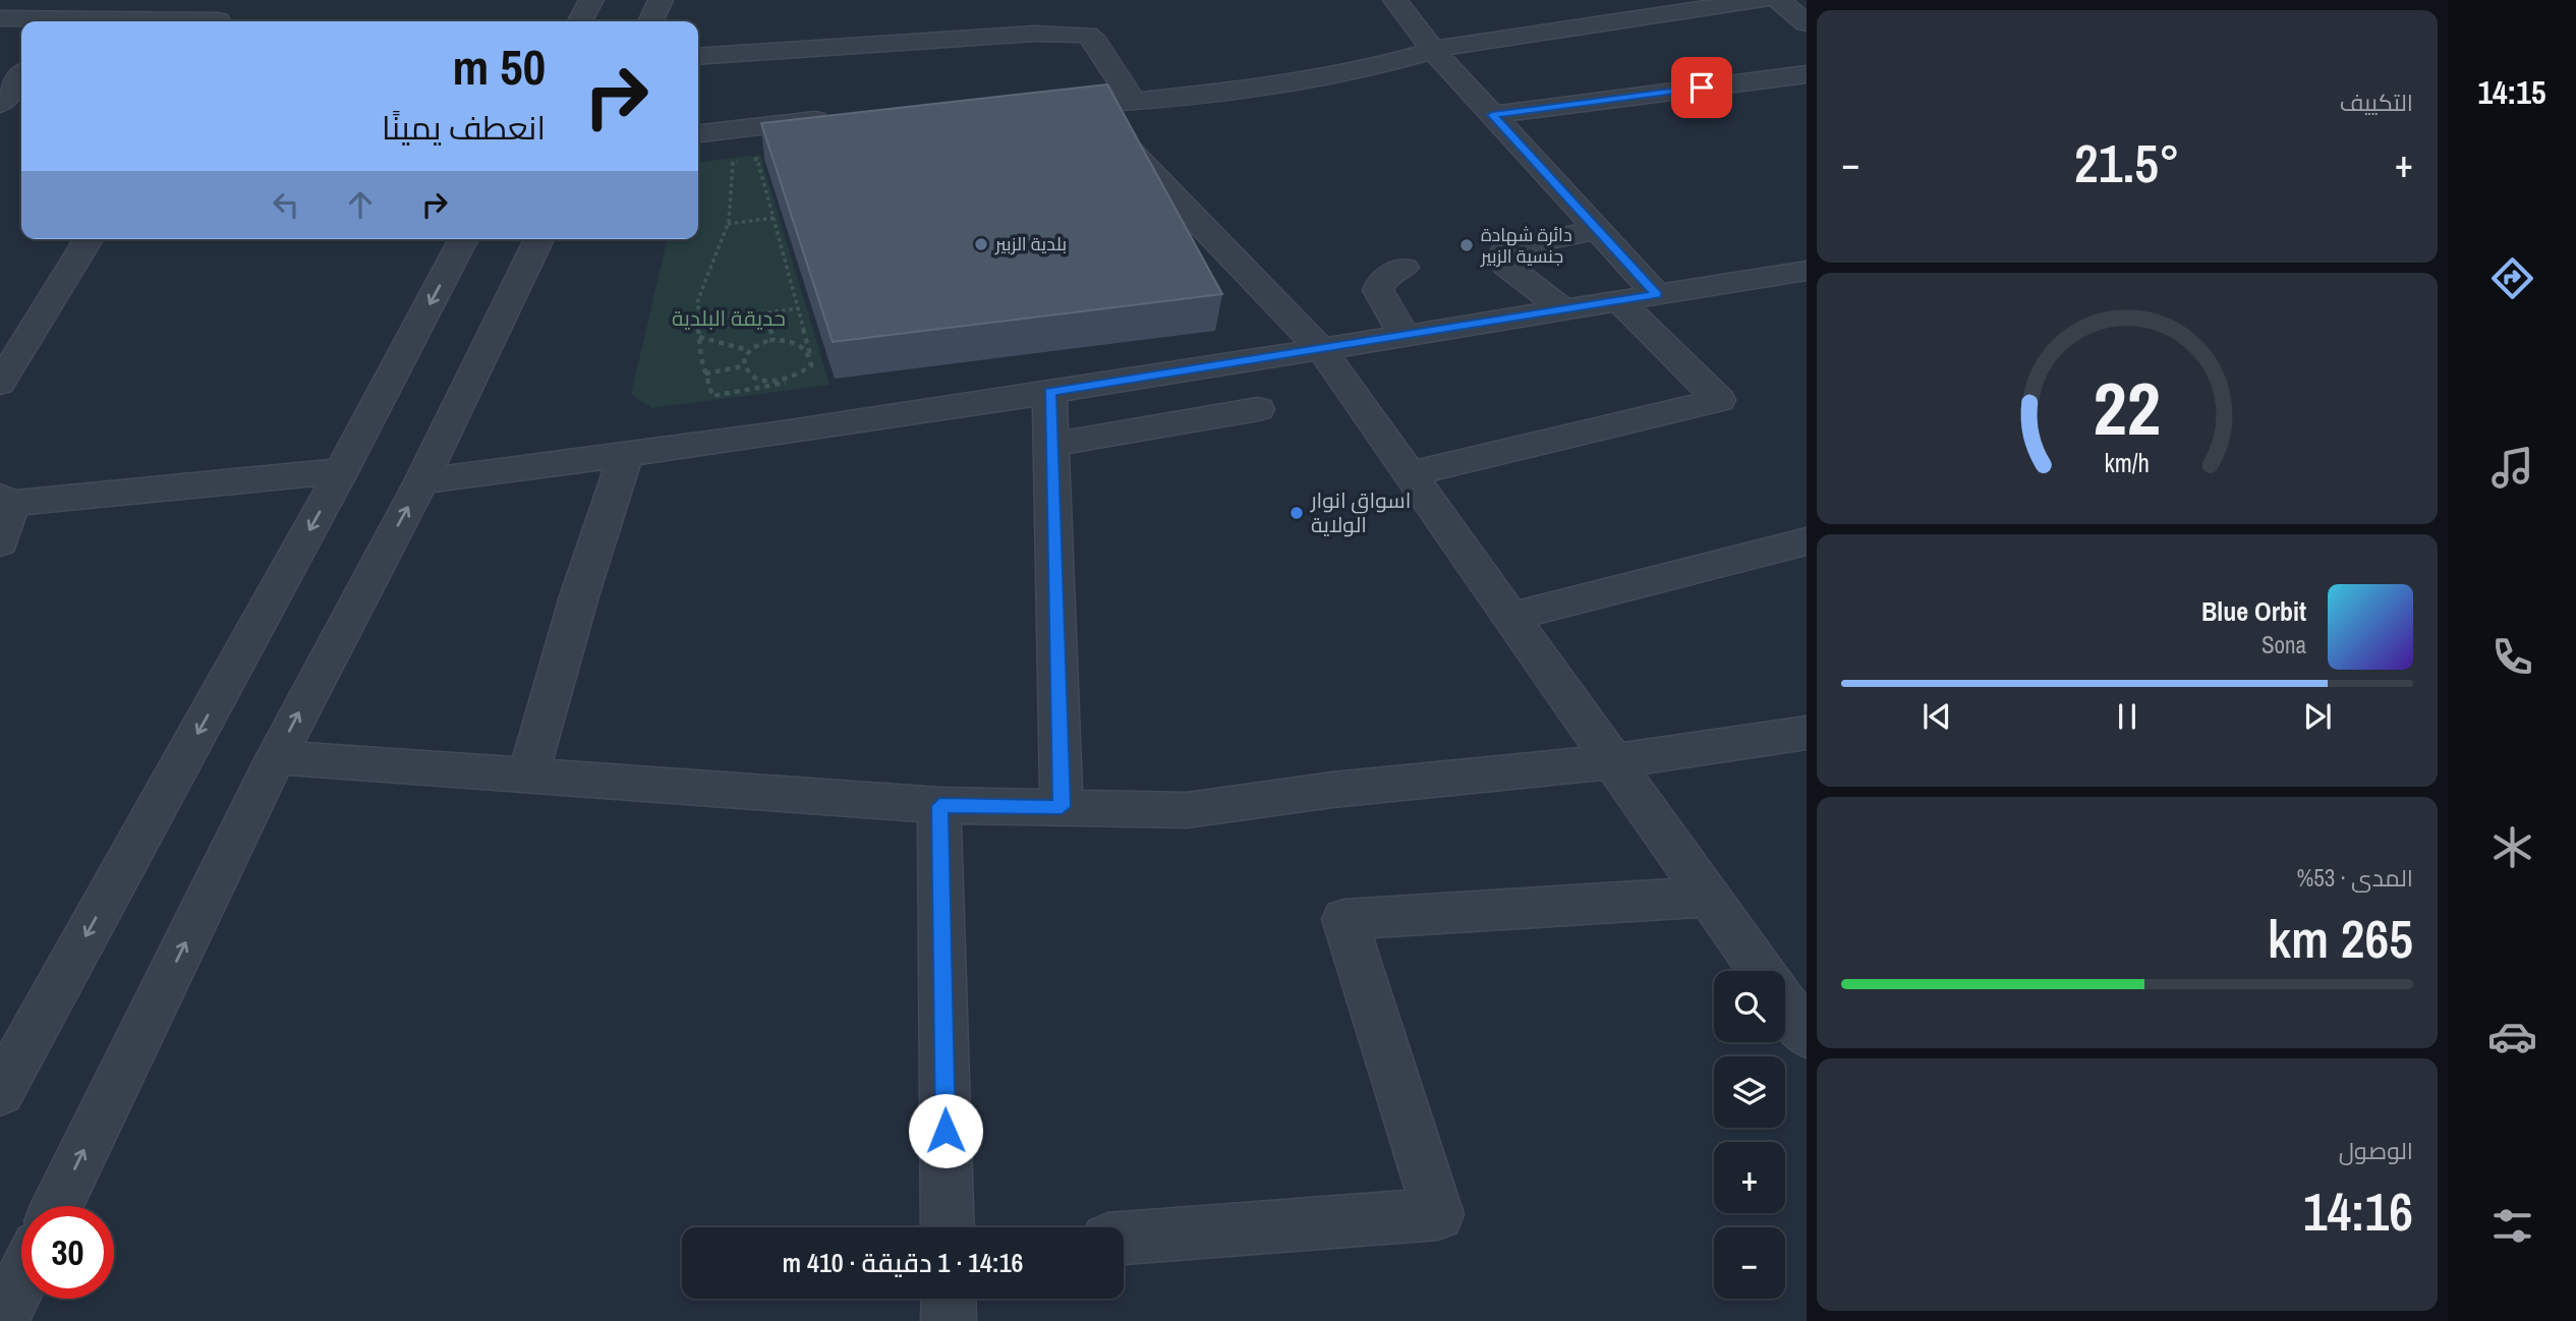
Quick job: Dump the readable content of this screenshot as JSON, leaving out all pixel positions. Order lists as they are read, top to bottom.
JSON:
{
  "parks": ["حديقة البلدية"],
  "places": ["بلدية الزبير", "دائرة شهادة جنسية الزبير", "اسواق انوار الولاية"],
  "page": {
    "tabs": "14:15",
    "tile": [
      "التكييف",
      ["المدى · 53%", "265 km"],
      ["الوصول", "14:16"]
    ],
    "turn": ["50 m", "انعطف يمينًا"],
    "heat": ["−", "21.5°", "+"],
    "song": ["Blue Orbit", "Sona"],
    "map_buttons": ["+", "−"],
    "limit": "30",
    "trip": "14:16 · 1 دقيقة · 410 m",
    "gauge": ["22", "km/h"]
  }
}
